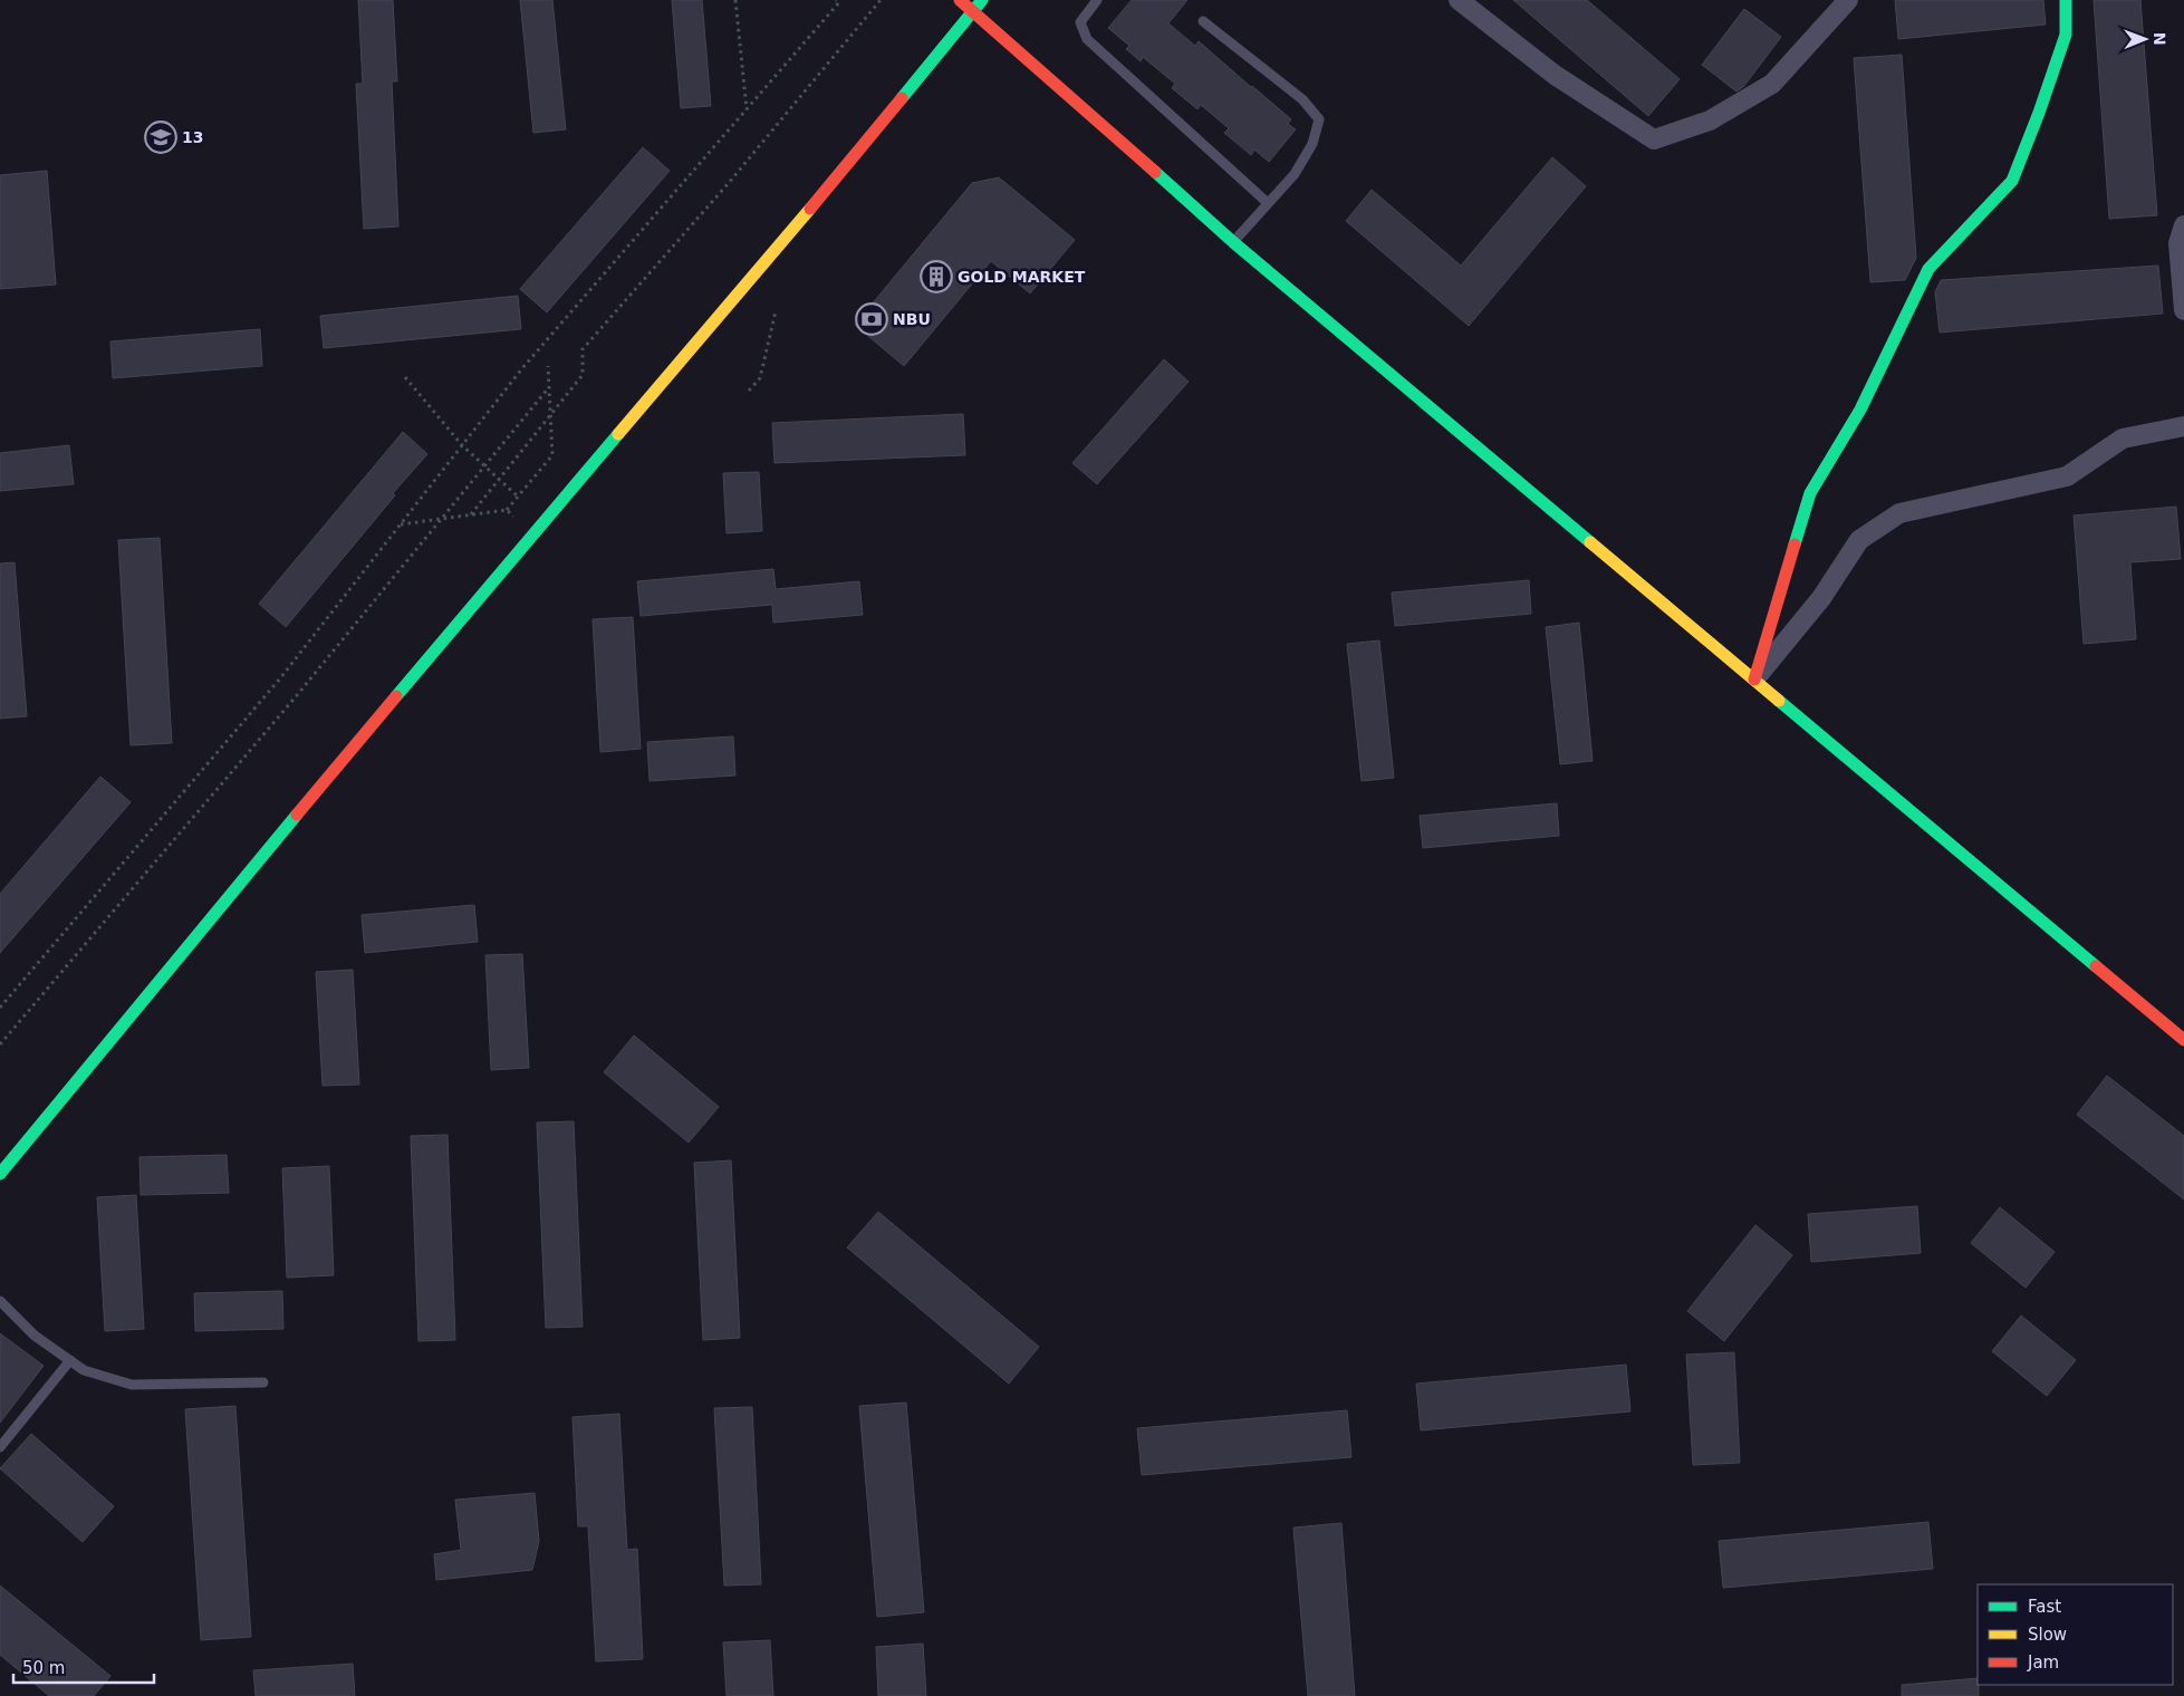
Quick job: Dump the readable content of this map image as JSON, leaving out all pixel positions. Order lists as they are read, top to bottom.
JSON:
{
  "places": {
    "school or university": ["13"],
    "building": ["GOLD MARKET"],
    "bank": ["NBU"]
  },
  "legend": ["Fast", "Slow", "Jam"],
  "scale_bar": "50 m",
  "north": "right"
}
